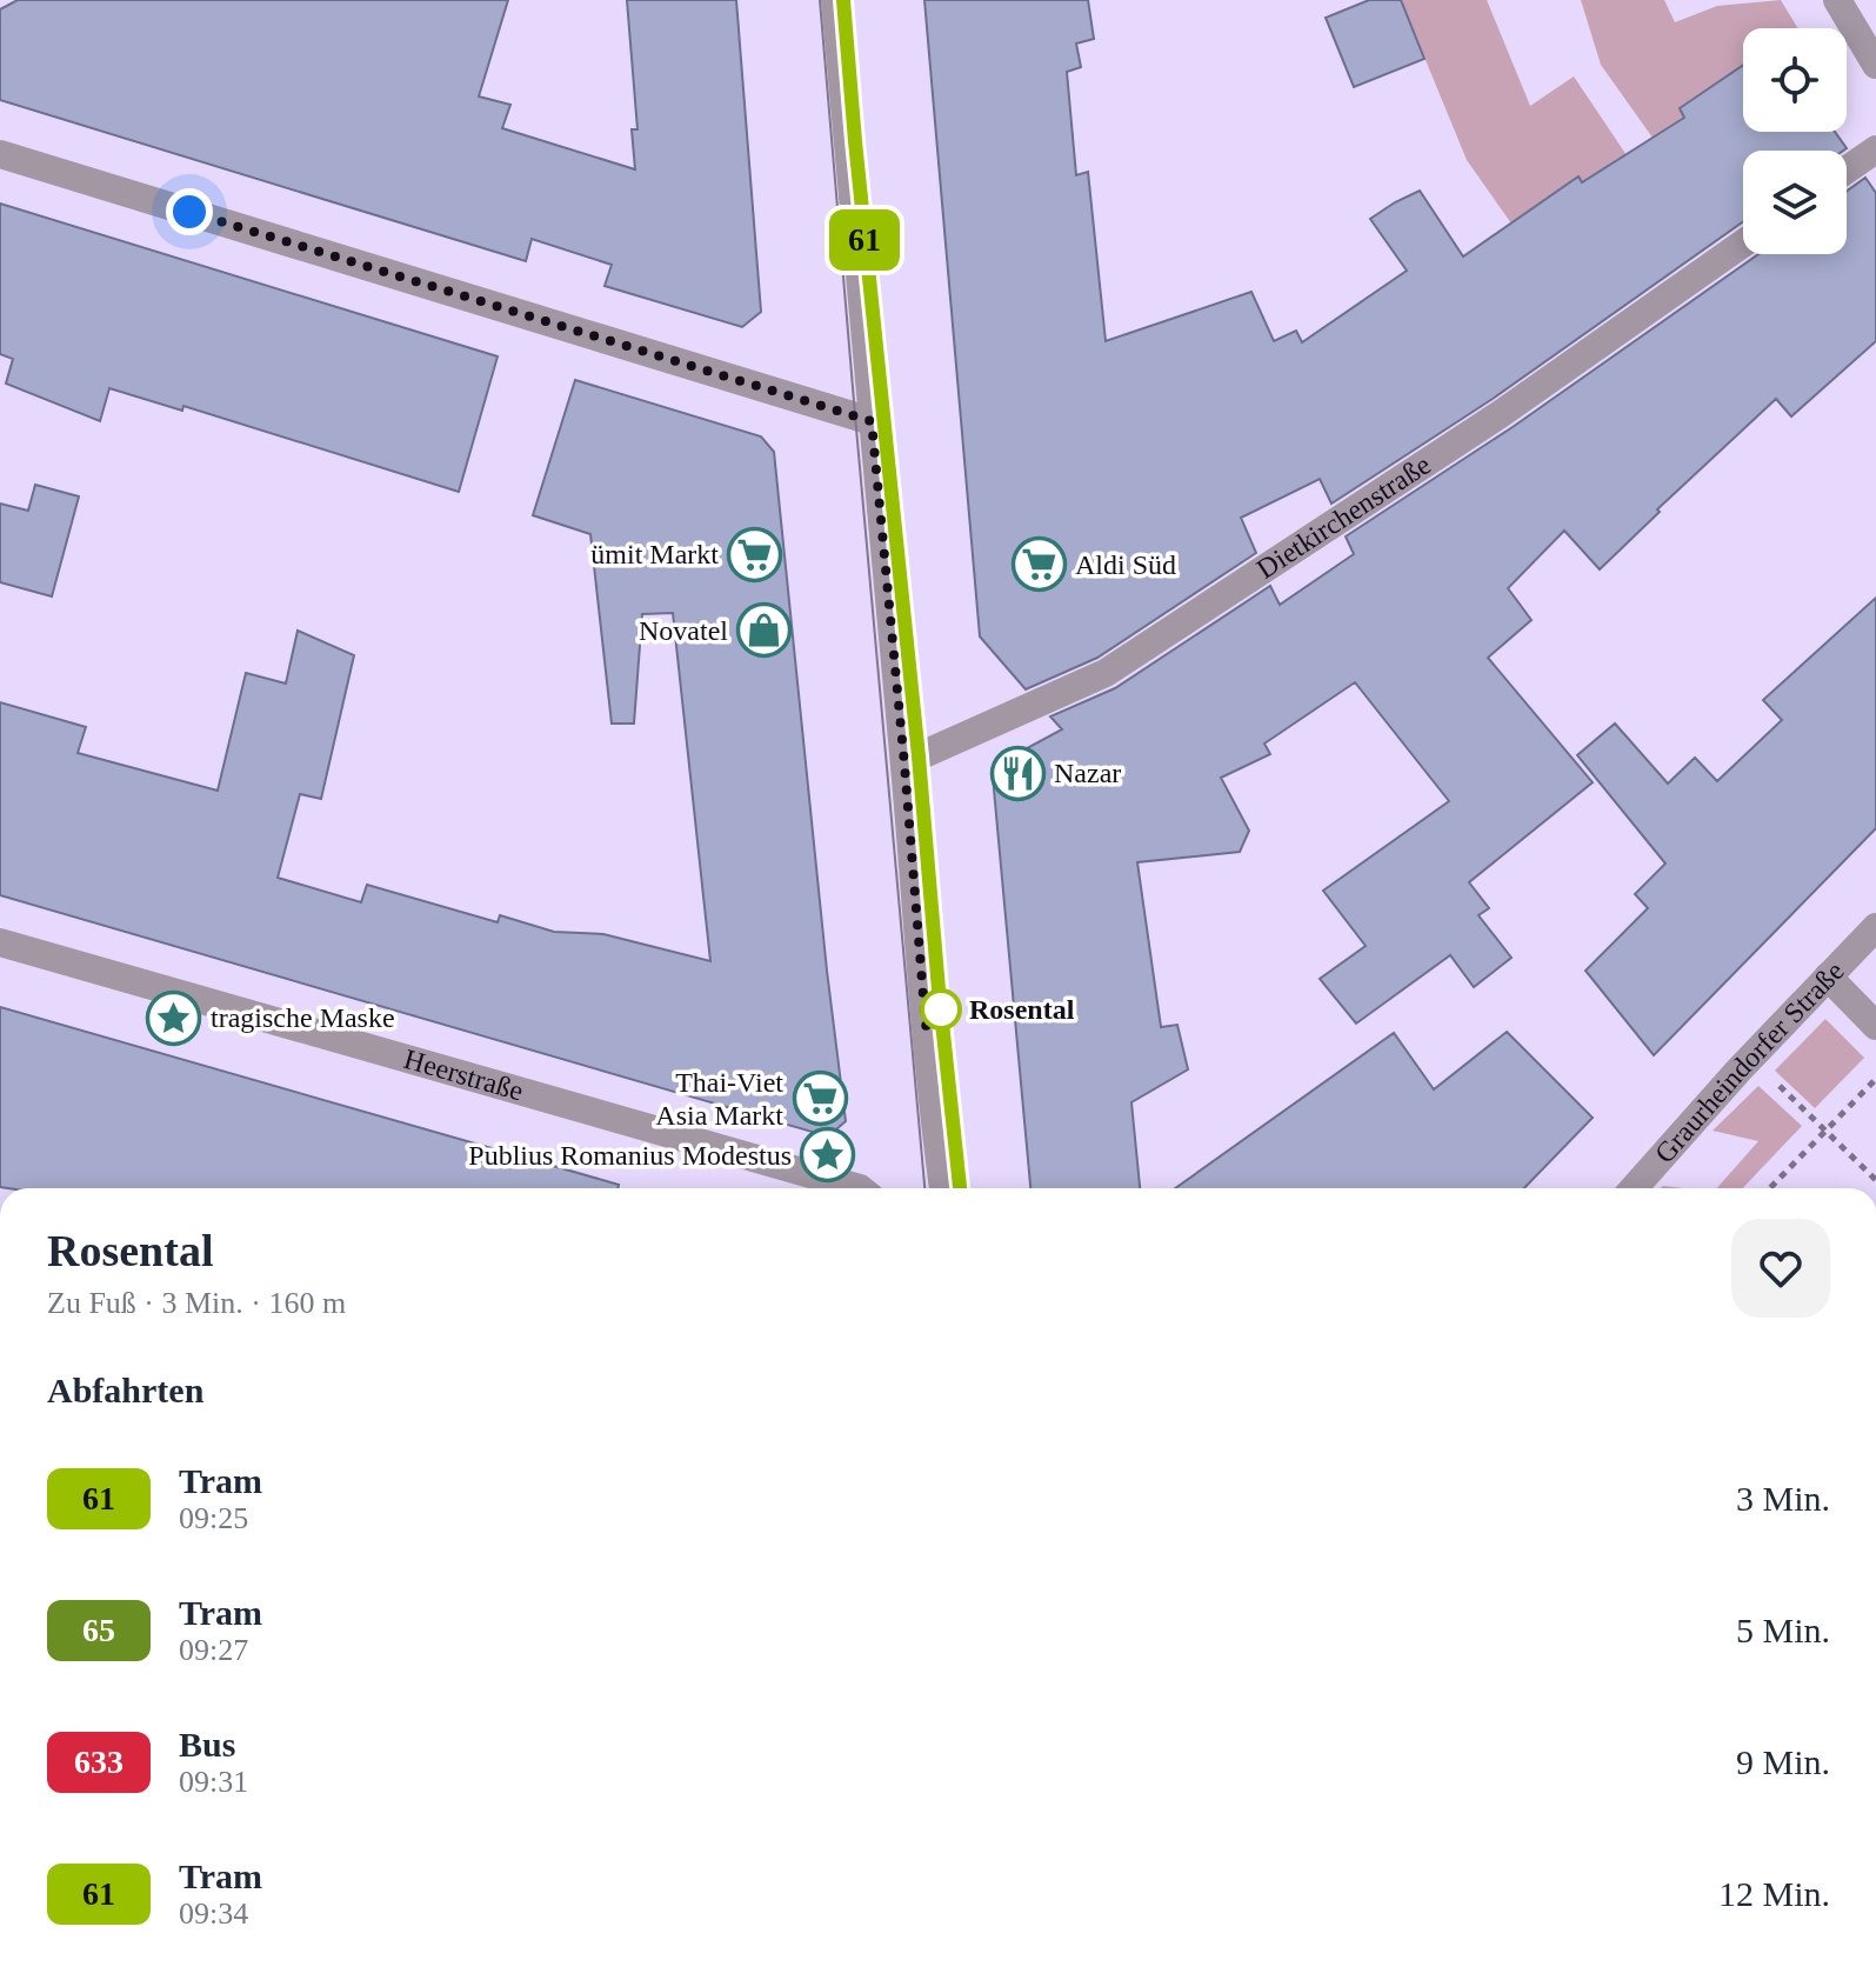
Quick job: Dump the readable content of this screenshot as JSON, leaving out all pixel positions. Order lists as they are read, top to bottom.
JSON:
{
  "streets": {
    "street": ["Dietkirchenstraße", "Graurheindorfer Straße", "Heerstraße"]
  },
  "places": {
    "supermarket": ["ümit Markt", "Aldi Süd", "Thai-Viet Asia Markt"],
    "shop": ["Novatel"],
    "restaurant": ["Nazar"],
    "other": ["Rosental"],
    "place": ["tragische Maske", "Publius Romanius Modestus"]
  },
  "lines": ["tram line 61"],
  "page": {
    "on_map": "61",
    "heading": [
      ["Rosental", "Zu Fuß · 3 Min. · 160 m"],
      "Abfahrten"
    ],
    "list": [
      {
        "mark": "61",
        "name": "Tram",
        "note": "09:25",
        "value": "3 Min."
      },
      {
        "mark": "65",
        "name": "Tram",
        "note": "09:27",
        "value": "5 Min."
      },
      {
        "mark": "633",
        "name": "Bus",
        "note": "09:31",
        "value": "9 Min."
      },
      {
        "mark": "61",
        "name": "Tram",
        "note": "09:34",
        "value": "12 Min."
      }
    ]
  }
}
